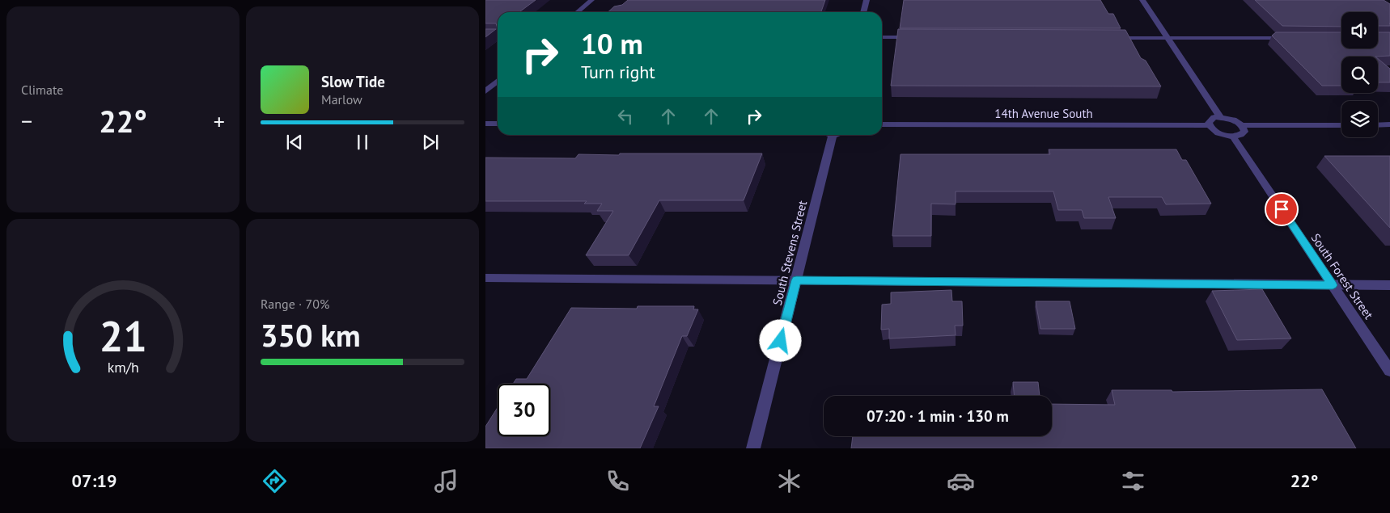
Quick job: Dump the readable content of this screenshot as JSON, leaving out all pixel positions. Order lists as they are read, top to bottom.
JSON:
{
  "streets": {
    "street": ["14th Avenue South", "South Stevens Street", "South Forest Street"]
  },
  "page": {
    "tile": [
      "Climate",
      ["Range · 70%", "350 km"]
    ],
    "turn": ["10 m", "Turn right"],
    "song": ["Slow Tide", "Marlow"],
    "heat": ["−", "22°", "+"],
    "limit": "30",
    "trip": "07:20 · 1 min · 130 m",
    "tabs": ["07:19", "22°"],
    "gauge": ["21", "km/h"]
  }
}
